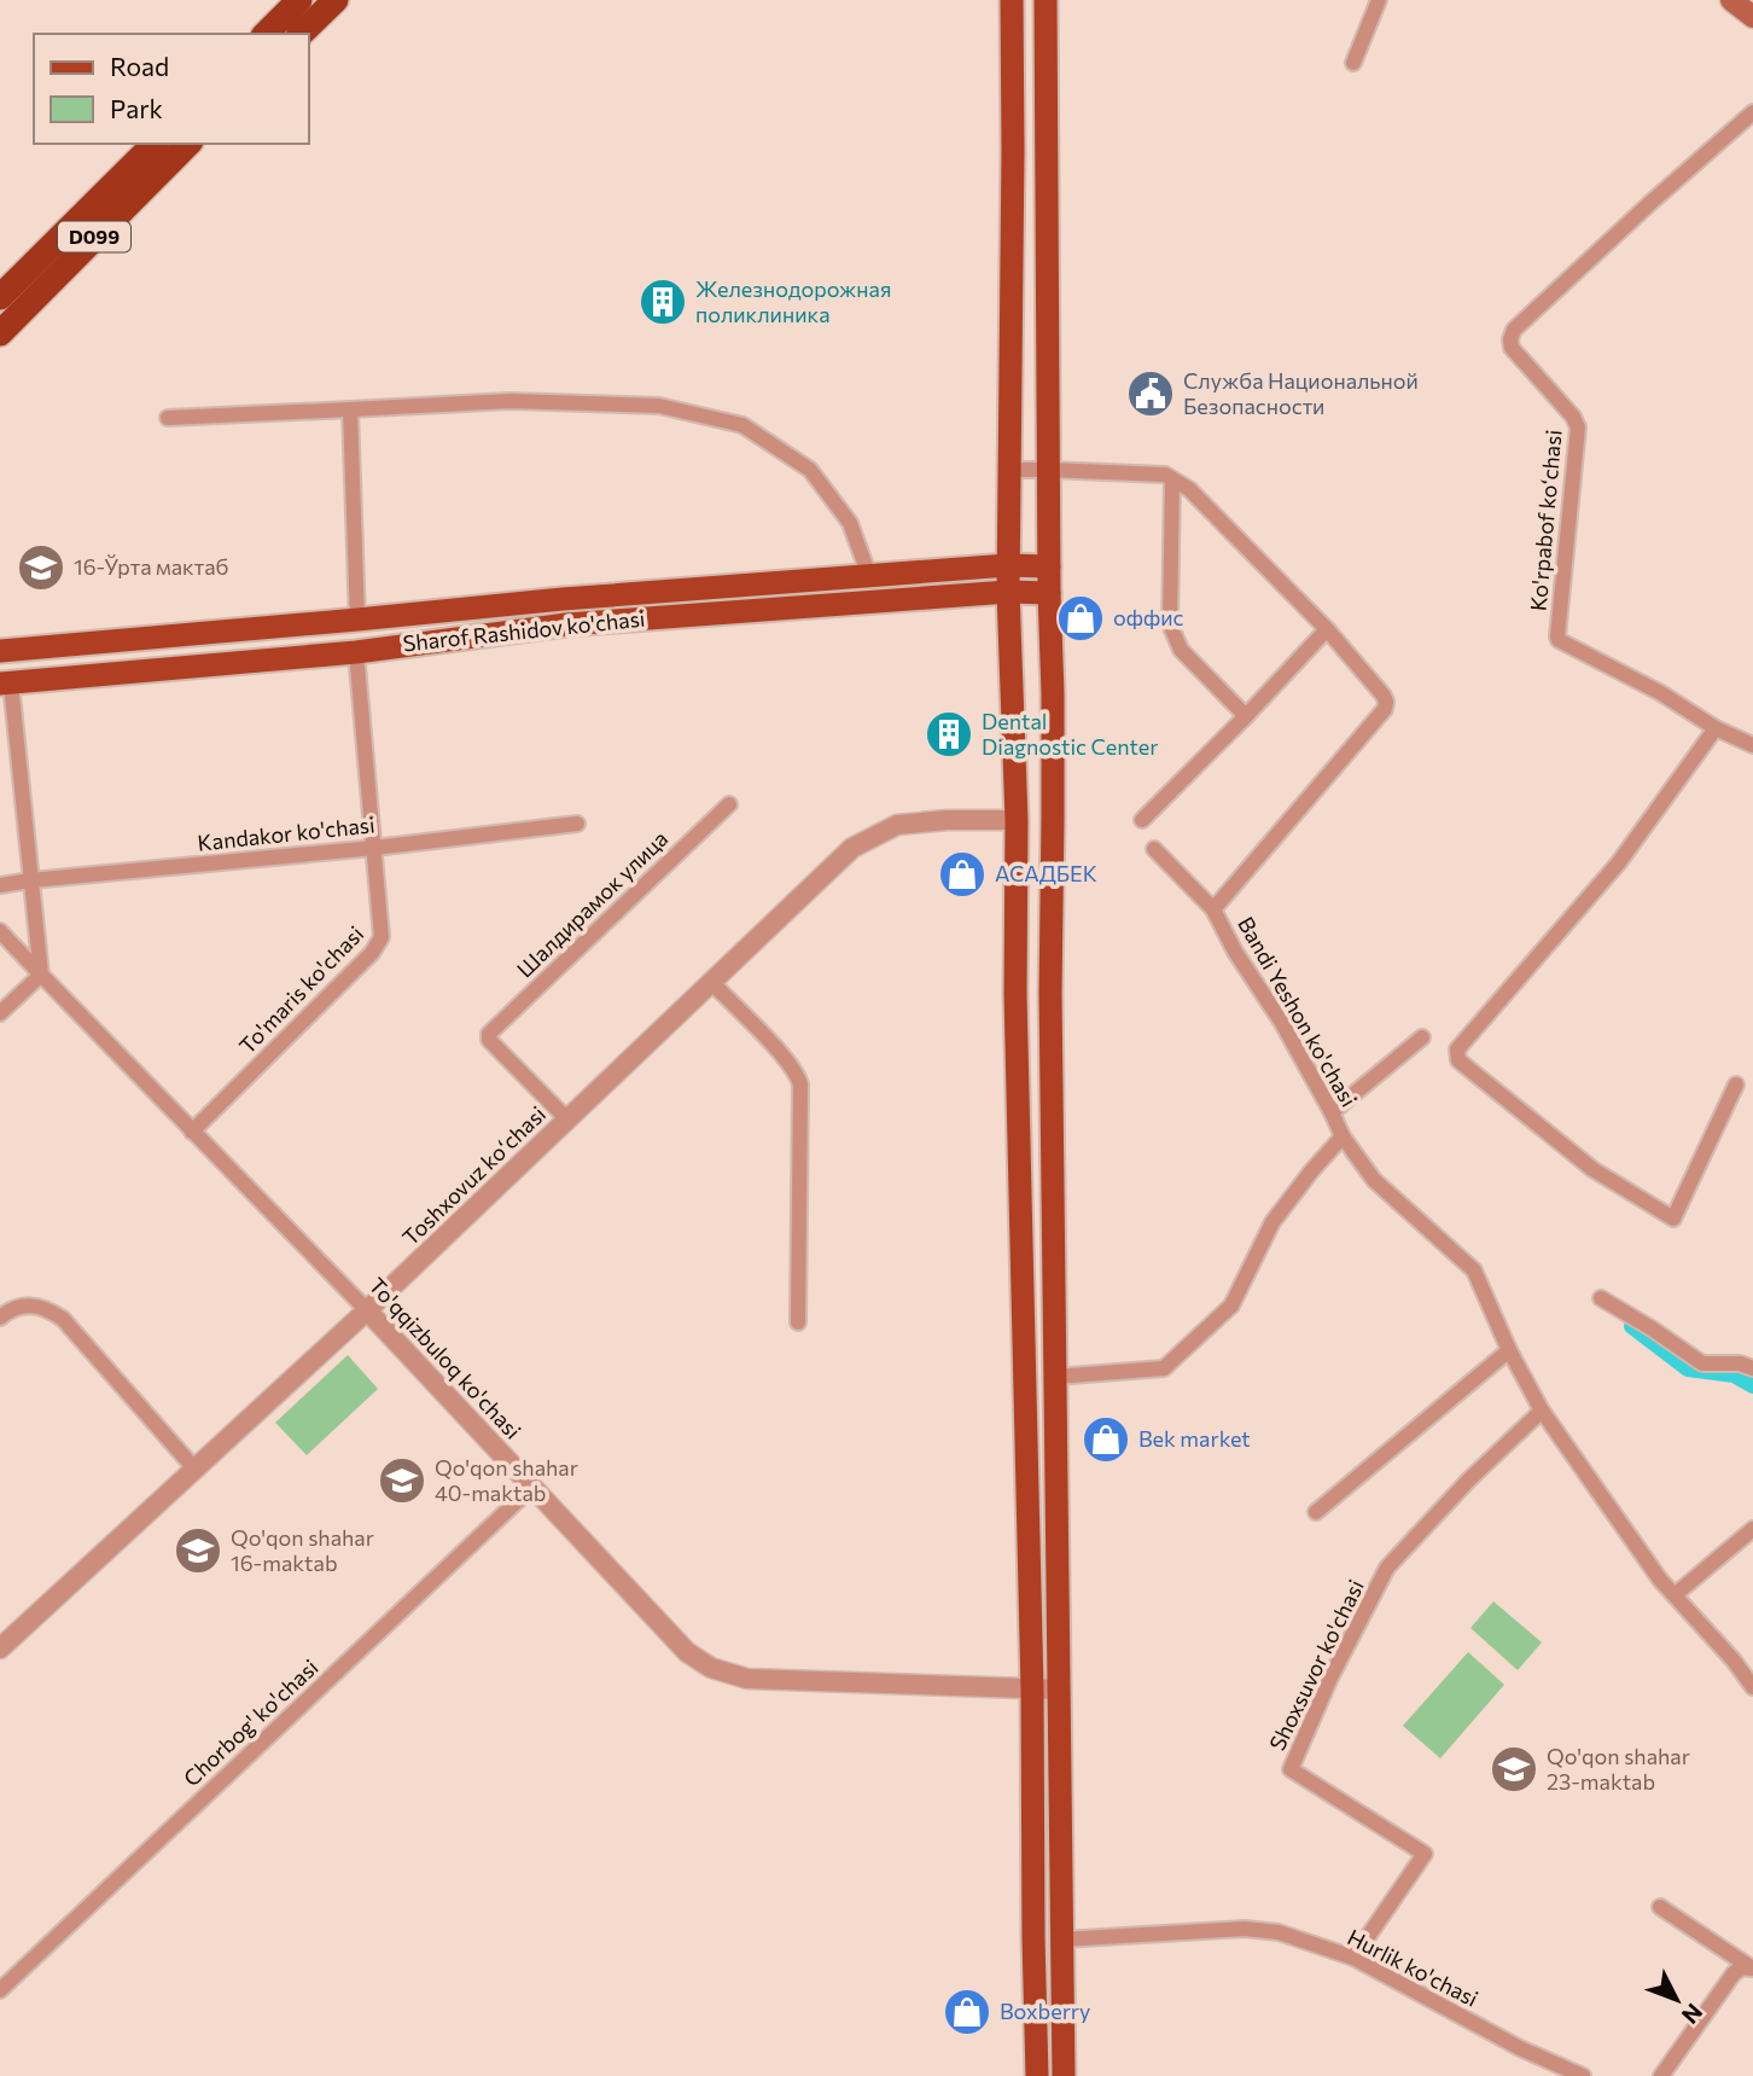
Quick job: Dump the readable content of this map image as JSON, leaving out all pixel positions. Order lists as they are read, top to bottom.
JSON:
{
  "streets": {
    "highway": ["D099"],
    "main road": ["Sharof Rashidov ko'chasi"],
    "street": [
      "Ko'rpabof koʻchasi",
      "Kandakor ko'chasi",
      "Шалдирамок улица",
      "To'maris ko'chasi",
      "Bandi Yeshon ko'chasi",
      "Toshxovuz koʻchasi",
      "To'qqizbuloq ko'chasi",
      "Shoxsuvor ko'chasi",
      "Chorbog' ko'chasi",
      "Hurlik ko'chasi"
    ]
  },
  "crossings": [
    ["Sharof Rashidov ko'chasi", "To'maris ko'chasi"],
    ["Kandakor ko'chasi", "To'maris ko'chasi"],
    ["Шалдирамок улица", "Toshxovuz koʻchasi"],
    ["To'maris ko'chasi", "To'qqizbuloq ko'chasi"],
    ["Bandi Yeshon ko'chasi", "Shoxsuvor ko'chasi"],
    ["Toshxovuz koʻchasi", "To'qqizbuloq ko'chasi"],
    ["To'qqizbuloq ko'chasi", "Chorbog' ko'chasi"],
    ["Shoxsuvor ko'chasi", "Hurlik ko'chasi"]
  ],
  "places": {
    "building": ["Железнодорожная поликлиника", "Dental Diagnostic Center"],
    "public building": ["Служба Национальной Безопасности"],
    "school or university": [
      "16-Ўрта мактаб",
      "Qo'qon shahar 40-maktab",
      "Qo'qon shahar 16-maktab",
      "Qo'qon shahar 23-maktab"
    ],
    "shop": [
      "оффис",
      "АСАДБЕК",
      "Bek market",
      "Boxberry"
    ]
  },
  "legend": ["Road", "Park"],
  "north": "bottom right"
}
